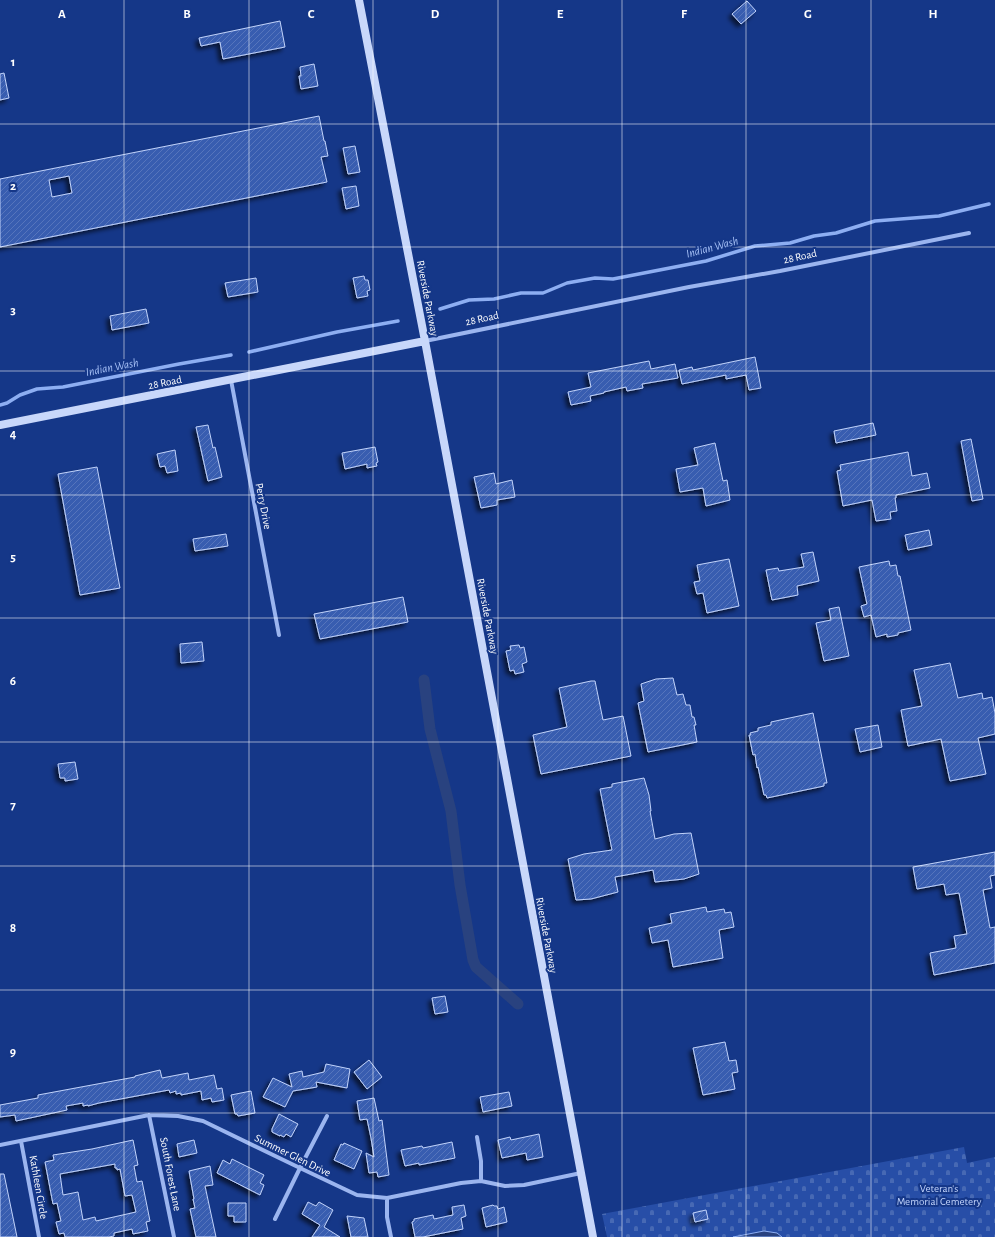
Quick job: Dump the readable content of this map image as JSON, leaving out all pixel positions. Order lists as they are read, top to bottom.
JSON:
{
  "streets": {
    "main road": ["28 Road", "Riverside Parkway"],
    "street": [
      "Perry Drive",
      "Summer Glen Drive",
      "South Forest Lane",
      "Kathleen Circle"
    ]
  },
  "crossings": [
    ["28 Road", "Riverside Parkway"],
    ["28 Road", "Perry Drive"],
    ["Riverside Parkway", "Summer Glen Drive"],
    ["Summer Glen Drive", "South Forest Lane"],
    ["Summer Glen Drive", "Kathleen Circle"]
  ],
  "water": ["Indian Wash"],
  "parks": ["Veteran's Memorial Cemetery"],
  "grid": {
    "columns": [
      "A",
      "B",
      "C",
      "D",
      "E",
      "F",
      "G",
      "H"
    ],
    "rows": [
      "1",
      "2",
      "3",
      "4",
      "5",
      "6",
      "7",
      "8",
      "9"
    ]
  }
}
